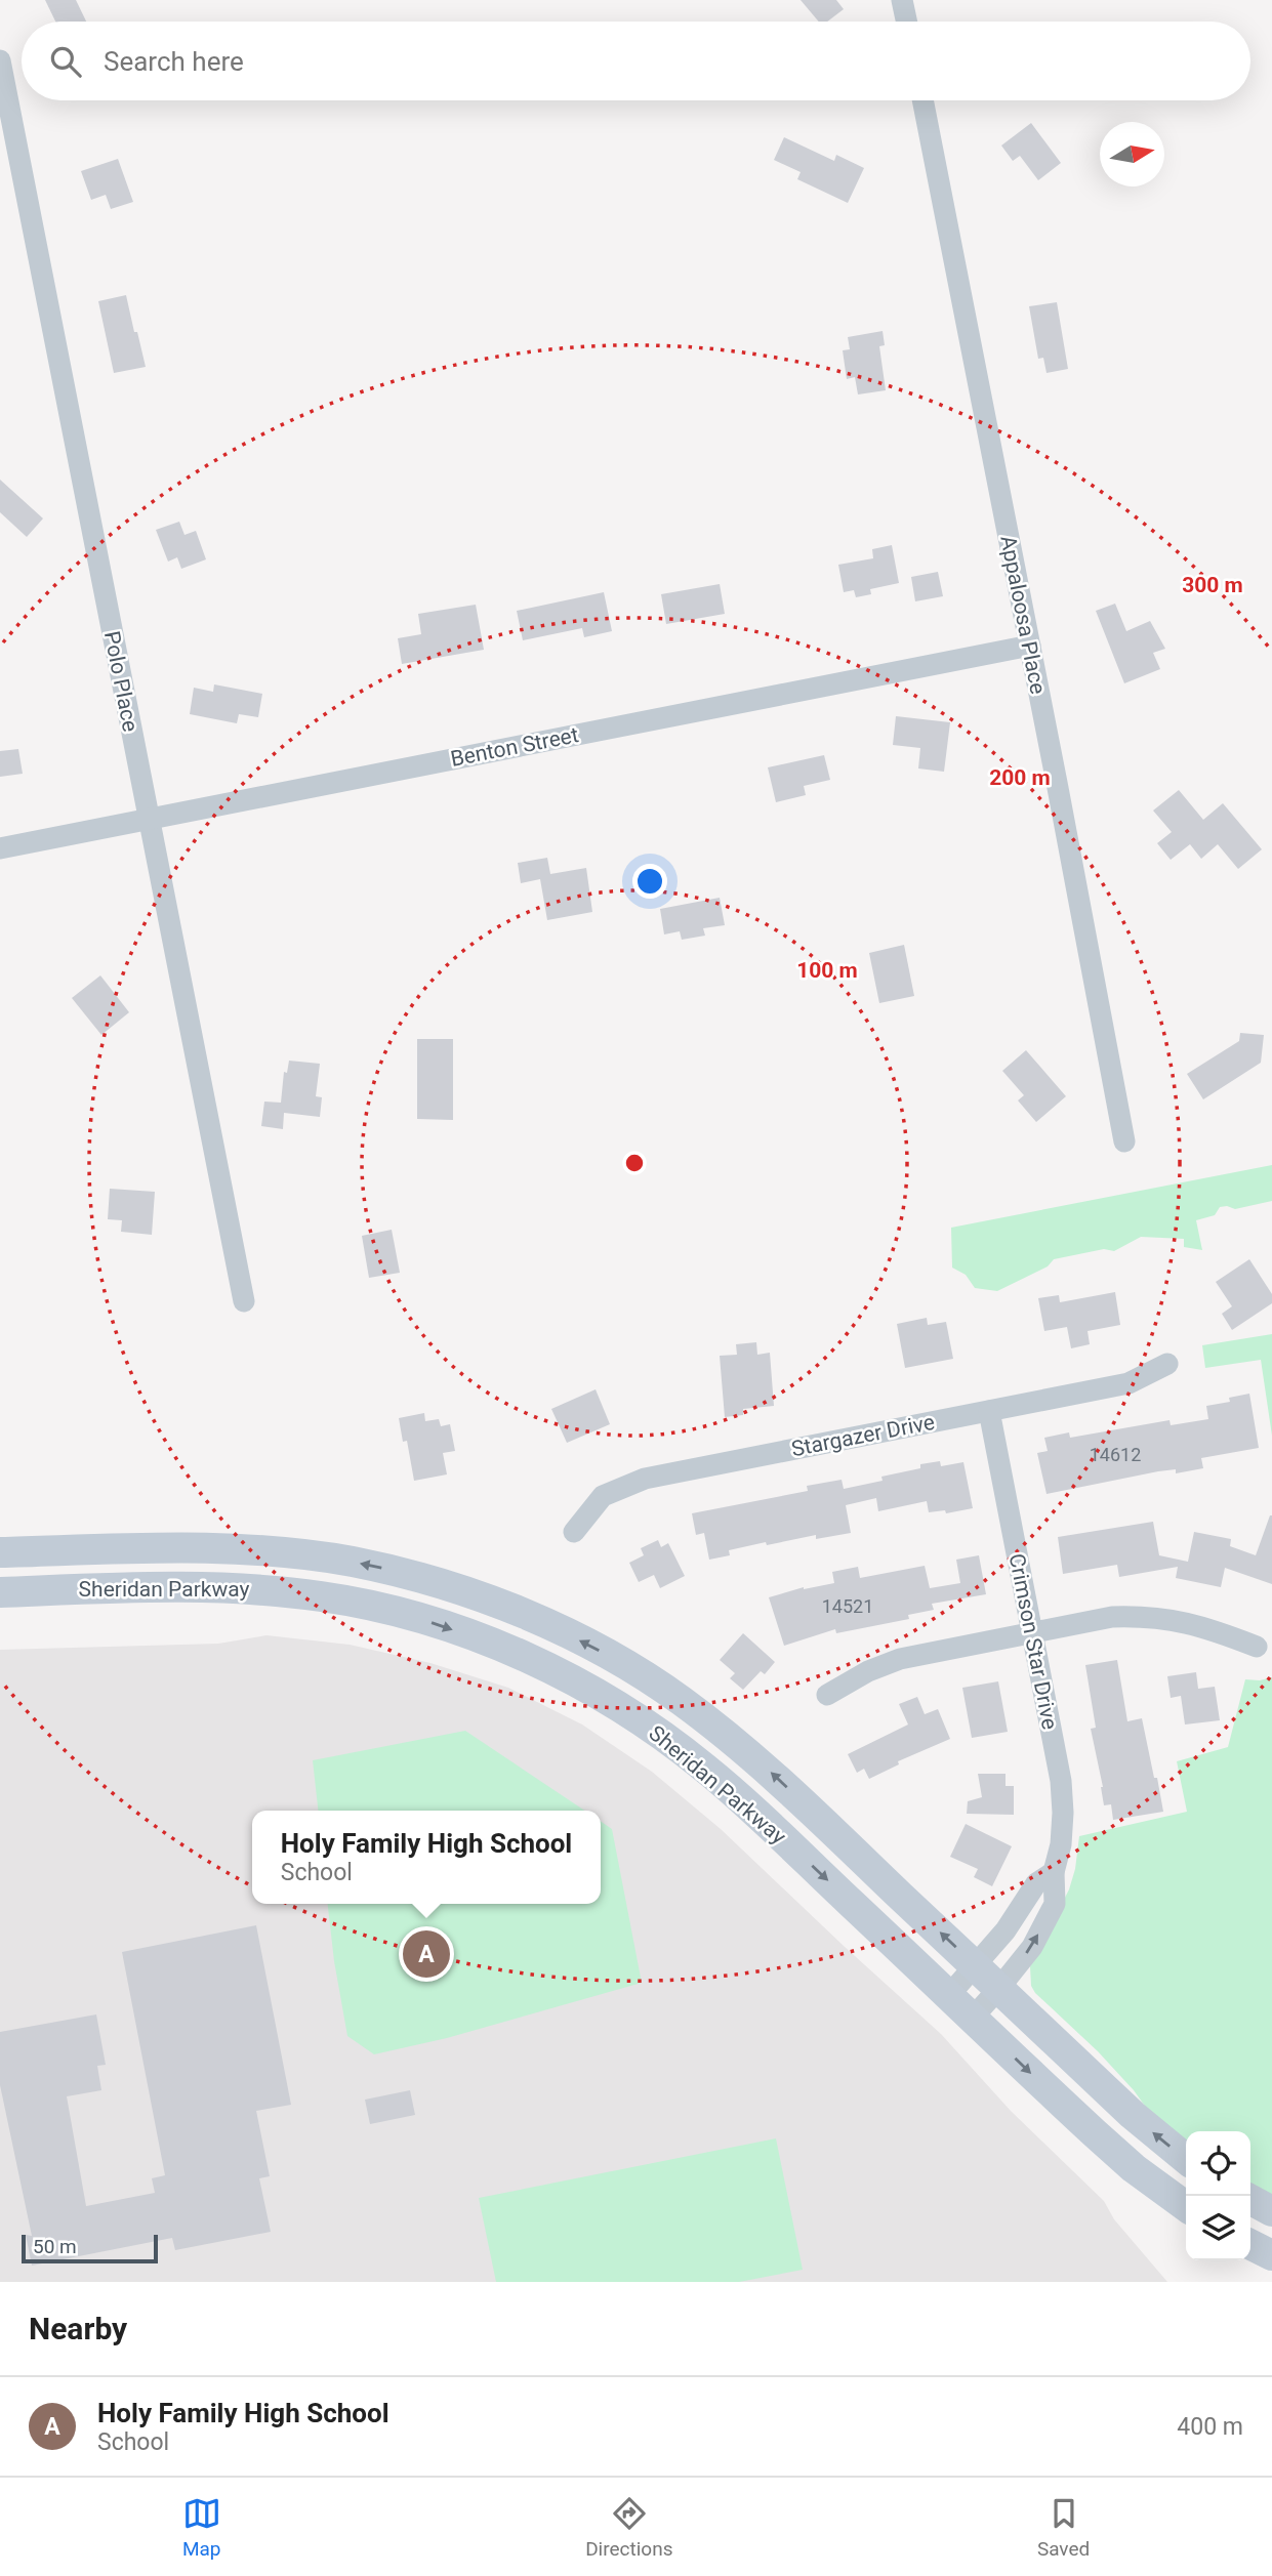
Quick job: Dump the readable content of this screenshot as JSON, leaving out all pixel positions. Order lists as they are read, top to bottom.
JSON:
{
  "streets": {
    "main road": ["Sheridan Parkway"],
    "street": [
      "Appaloosa Place",
      "Polo Place",
      "Benton Street",
      "Stargazer Drive",
      "Crimson Star Drive"
    ]
  },
  "crossings": [
    ["Appaloosa Place", "Benton Street"],
    ["Polo Place", "Benton Street"],
    ["Stargazer Drive", "Crimson Star Drive"],
    ["Sheridan Parkway", "Crimson Star Drive"]
  ],
  "house_numbers": ["14612", "14521"],
  "scale_bar": "50 m",
  "north": "right",
  "page": {
    "search": "Search here",
    "popup": ["Holy Family High School", "School"],
    "pins": "A",
    "scale": "50 m",
    "heading": "Nearby",
    "list": [
      {
        "mark": "A",
        "name": "Holy Family High School",
        "note": "School",
        "value": "400 m"
      }
    ],
    "nav": ["Map", "Directions", "Saved"]
  },
  "rings": ["300 m", "200 m", "100 m"]
}
